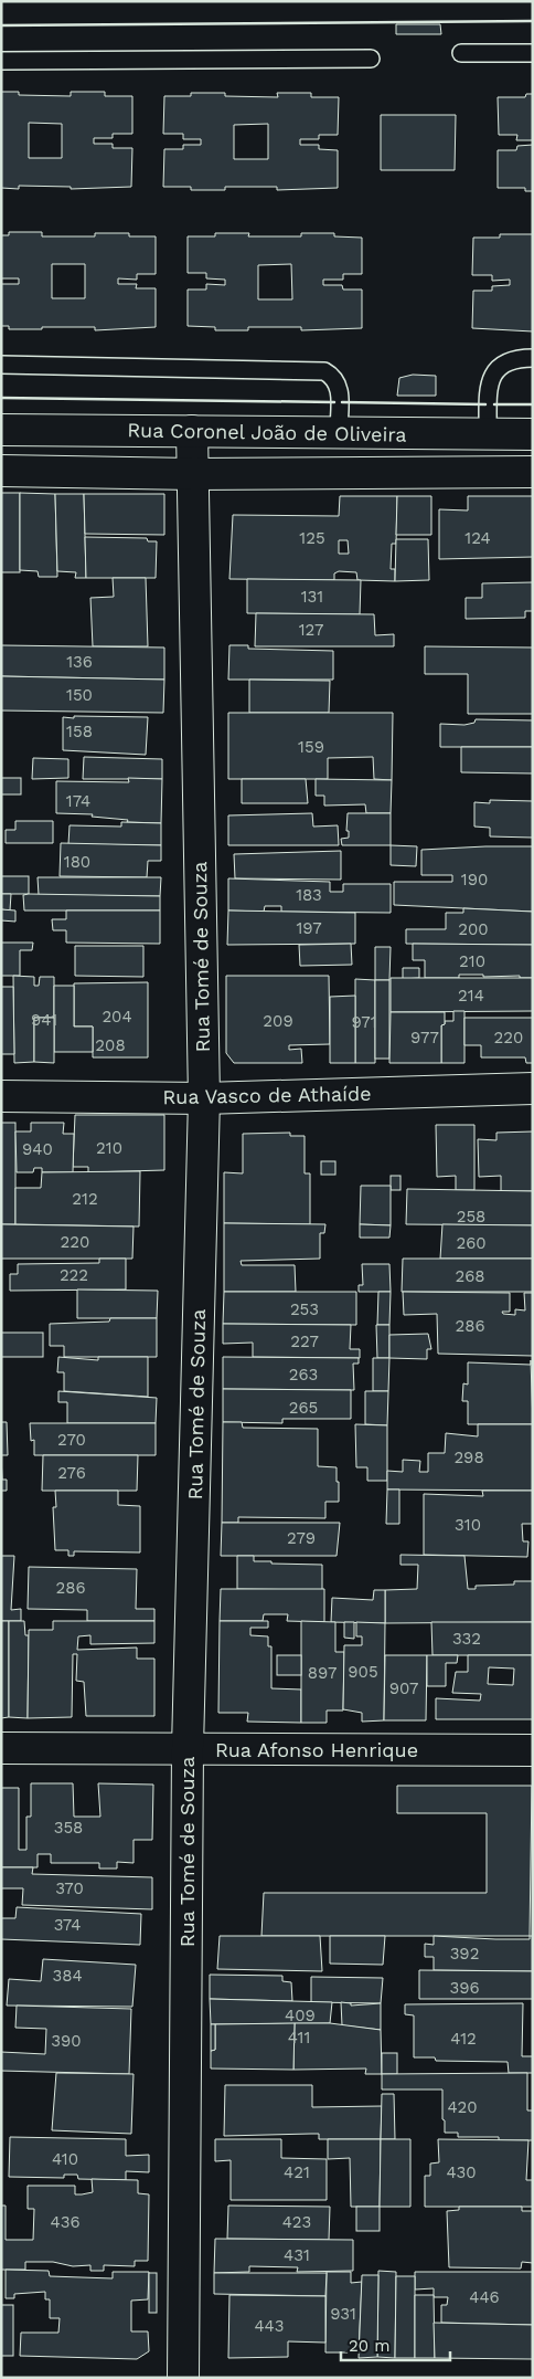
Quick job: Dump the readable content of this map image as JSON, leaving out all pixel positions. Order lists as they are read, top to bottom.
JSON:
{
  "streets": {
    "street": [
      "Rua Coronel João de Oliveira",
      "Rua Tomé de Souza",
      "Rua Vasco de Athaíde",
      "Rua Afonso Henrique"
    ]
  },
  "crossings": [
    ["Rua Coronel João de Oliveira", "Rua Tomé de Souza"],
    ["Rua Tomé de Souza", "Rua Vasco de Athaíde"],
    ["Rua Tomé de Souza", "Rua Afonso Henrique"]
  ],
  "house_numbers": [
    "125",
    "124",
    "131",
    "127",
    "136",
    "150",
    "158",
    "159",
    "174",
    "180",
    "190",
    "183",
    "197",
    "200",
    "210",
    "214",
    "204",
    "941",
    "209",
    "971",
    "977",
    "220",
    "208",
    "210",
    "940",
    "212",
    "258",
    "220",
    "260",
    "222",
    "268",
    "253",
    "286",
    "227",
    "263",
    "265",
    "270",
    "298",
    "276",
    "310",
    "279",
    "286",
    "332",
    "905",
    "897",
    "907",
    "358",
    "370",
    "374",
    "392",
    "384",
    "396",
    "409",
    "411",
    "412",
    "390",
    "420",
    "410",
    "421",
    "430",
    "436",
    "423",
    "431",
    "446",
    "931",
    "443"
  ],
  "scale_bar": "20 m"
}
